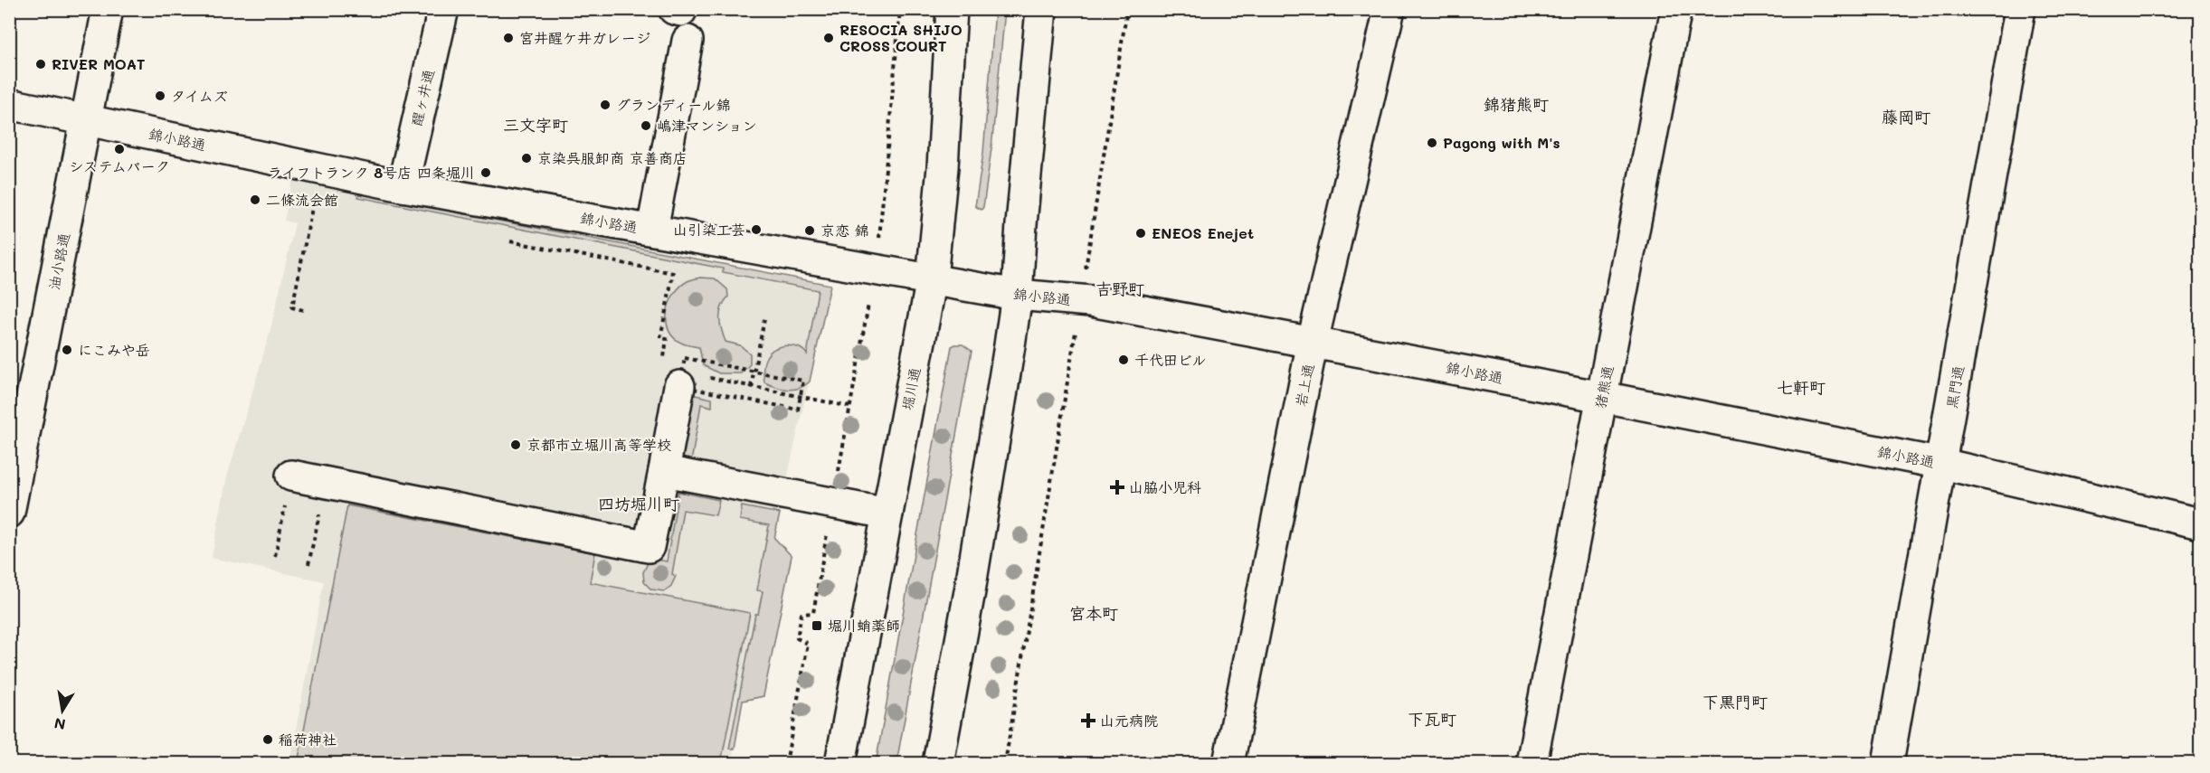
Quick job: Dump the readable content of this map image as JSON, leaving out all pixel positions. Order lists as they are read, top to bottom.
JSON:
{
  "streets": {
    "street": [
      "醒ヶ井通",
      "錦小路通",
      "油小路通",
      "岩上通",
      "猪熊通",
      "黒門通",
      "堀川通"
    ]
  },
  "crossings": [
    ["醒ヶ井通", "錦小路通"],
    ["錦小路通", "油小路通"],
    ["錦小路通", "岩上通"],
    ["錦小路通", "猪熊通"],
    ["錦小路通", "黒門通"],
    ["錦小路通", "堀川通"]
  ],
  "districts": [
    "錦猪熊町",
    "藤岡町",
    "三文字町",
    "吉野町",
    "七軒町",
    "四坊堀川町",
    "宮本町",
    "下黒門町",
    "下瓦町"
  ],
  "places": {
    "other": [
      "宮井醒ケ井ガレージ",
      "RESOCIA SHIJO CROSS COURT",
      "RIVER MOAT",
      "タイムズ",
      "グランディール錦",
      "嶋津マンション",
      "Pagong with M's",
      "システムパーク",
      "京染呉服卸商 京善商店",
      "ライフトランク 8号店 四条堀川",
      "二條流会館",
      "山引染工芸",
      "京恋 錦",
      "ENEOS Enejet",
      "にこみや岳",
      "千代田ビル",
      "京都市立堀川高等学校",
      "稲荷神社"
    ],
    "health": ["山脇小児科", "山元病院"],
    "transit": ["堀川蛸薬師"]
  },
  "north": "bottom"
}
